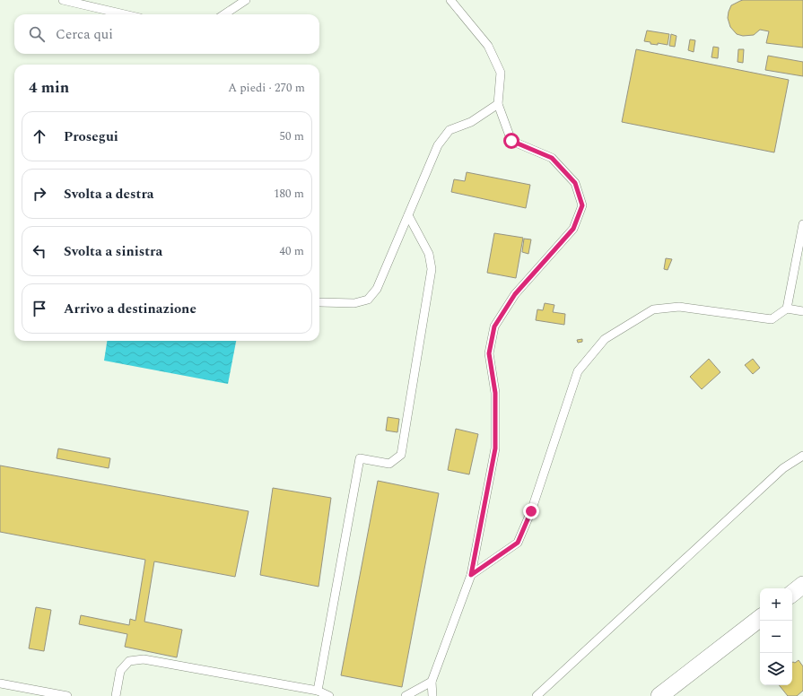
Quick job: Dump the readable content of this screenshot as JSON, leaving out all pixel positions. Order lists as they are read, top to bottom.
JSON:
{
  "page": {
    "search": "Cerca qui",
    "heading": ["4 min", "A piedi · 270 m"],
    "list": [
      ["Prosegui", "50 m"],
      ["Svolta a destra", "180 m"],
      ["Svolta a sinistra", "40 m"],
      "Arrivo a destinazione"
    ],
    "map_buttons": ["+", "−"]
  }
}
